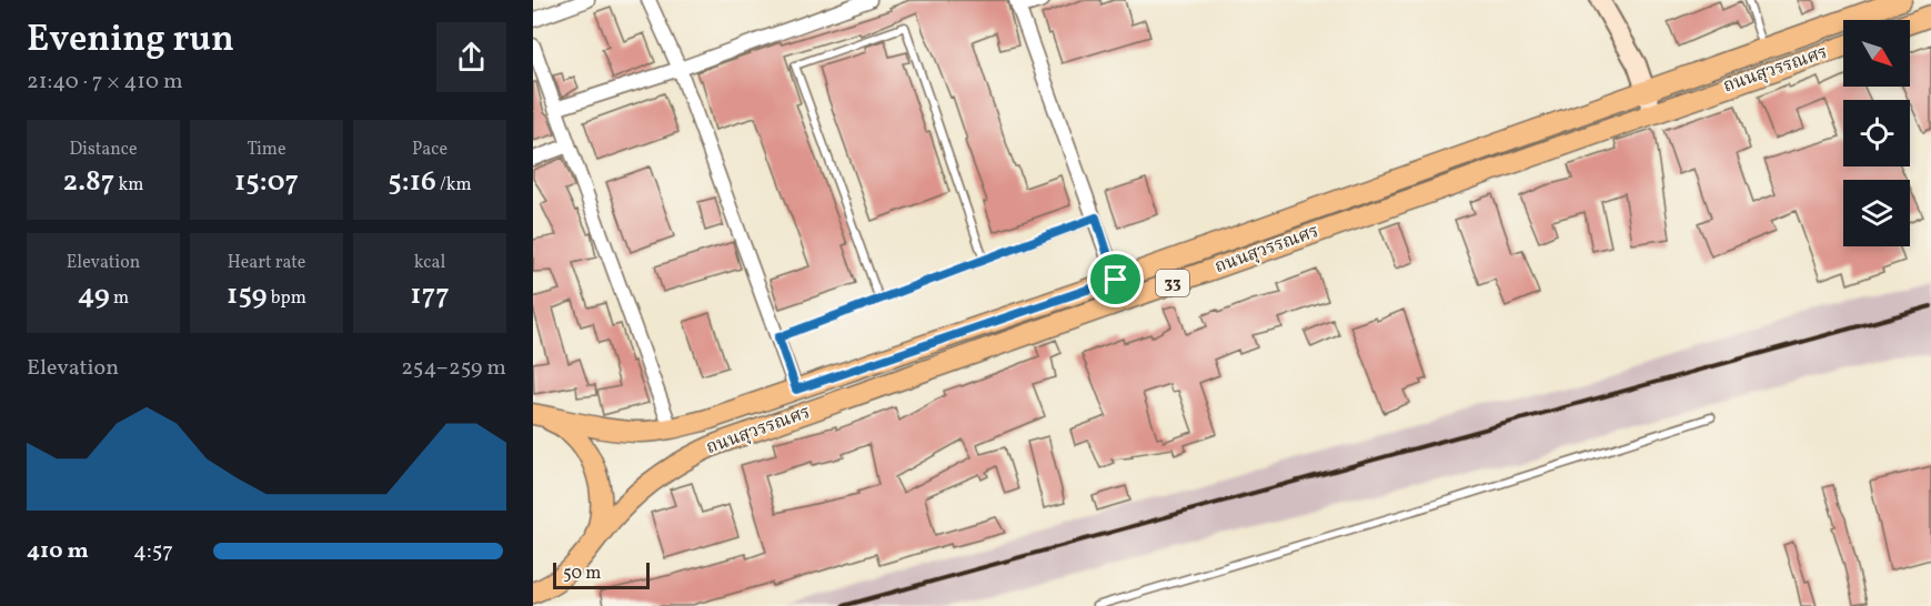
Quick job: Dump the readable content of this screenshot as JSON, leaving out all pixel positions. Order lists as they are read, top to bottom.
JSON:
{
  "streets": {
    "main road": ["ถนนสุวรรณศร", "33"]
  },
  "scale_bar": "50 m",
  "north": "bottom right",
  "page": {
    "heading": ["Evening run", "21:40 · 7 × 410 m"],
    "stats": [
      ["Distance", "2.87 km"],
      ["Time", "15:07"],
      ["Pace", "5:16 /km"],
      ["Elevation", "49 m"],
      ["Heart rate", "159 bpm"],
      ["kcal", "177"]
    ],
    "chart": ["Elevation", "254–259 m"],
    "list": [
      {
        "name": "410 m",
        "note": "4:57"
      }
    ],
    "scale": "50 m"
  }
}
